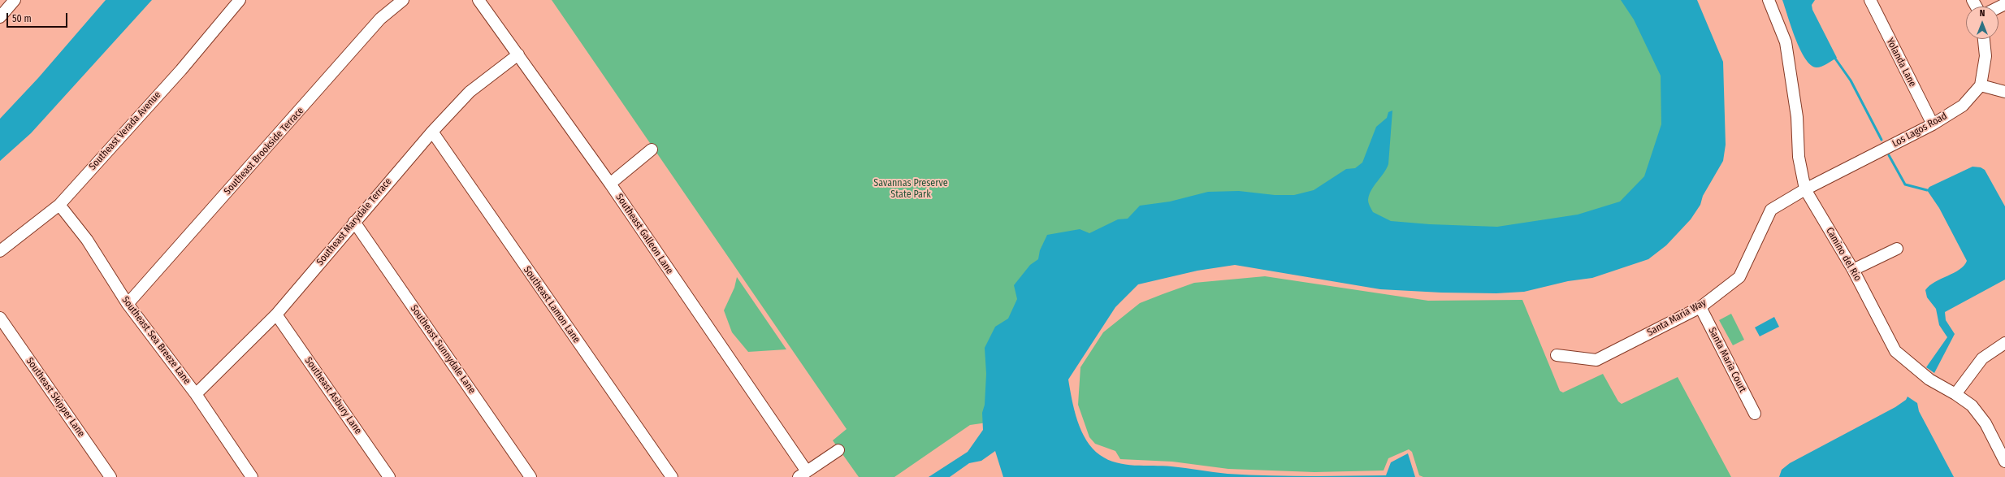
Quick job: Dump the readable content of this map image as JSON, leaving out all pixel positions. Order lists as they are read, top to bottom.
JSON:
{
  "streets": {
    "street": [
      "Yolanda Lane",
      "Los Lagos Road",
      "Southeast Verada Avenue",
      "Southeast Brookside Terrace",
      "Southeast Marydale Terrace",
      "Southeast Galleon Lane",
      "Camino del Rio",
      "Southeast Lamon Lane",
      "Santa Maria Way",
      "Southeast Sea Breeze Lane",
      "Southeast Sunnydale Lane",
      "Santa Maria Court",
      "Southeast Asbury Lane",
      "Southeast Skipper Lane"
    ]
  },
  "crossings": [
    ["Yolanda Lane", "Los Lagos Road"],
    ["Los Lagos Road", "Camino del Rio"],
    ["Los Lagos Road", "Santa Maria Way"],
    ["Southeast Verada Avenue", "Southeast Sea Breeze Lane"],
    ["Southeast Brookside Terrace", "Southeast Sea Breeze Lane"],
    ["Southeast Marydale Terrace", "Southeast Galleon Lane"],
    ["Southeast Marydale Terrace", "Southeast Lamon Lane"],
    ["Southeast Marydale Terrace", "Southeast Sea Breeze Lane"],
    ["Southeast Marydale Terrace", "Southeast Sunnydale Lane"],
    ["Southeast Marydale Terrace", "Southeast Asbury Lane"],
    ["Camino del Rio", "Santa Maria Way"],
    ["Santa Maria Way", "Santa Maria Court"]
  ],
  "parks": ["Savannas Preserve State Park"],
  "scale_bar": "50 m",
  "north": "top"
}
